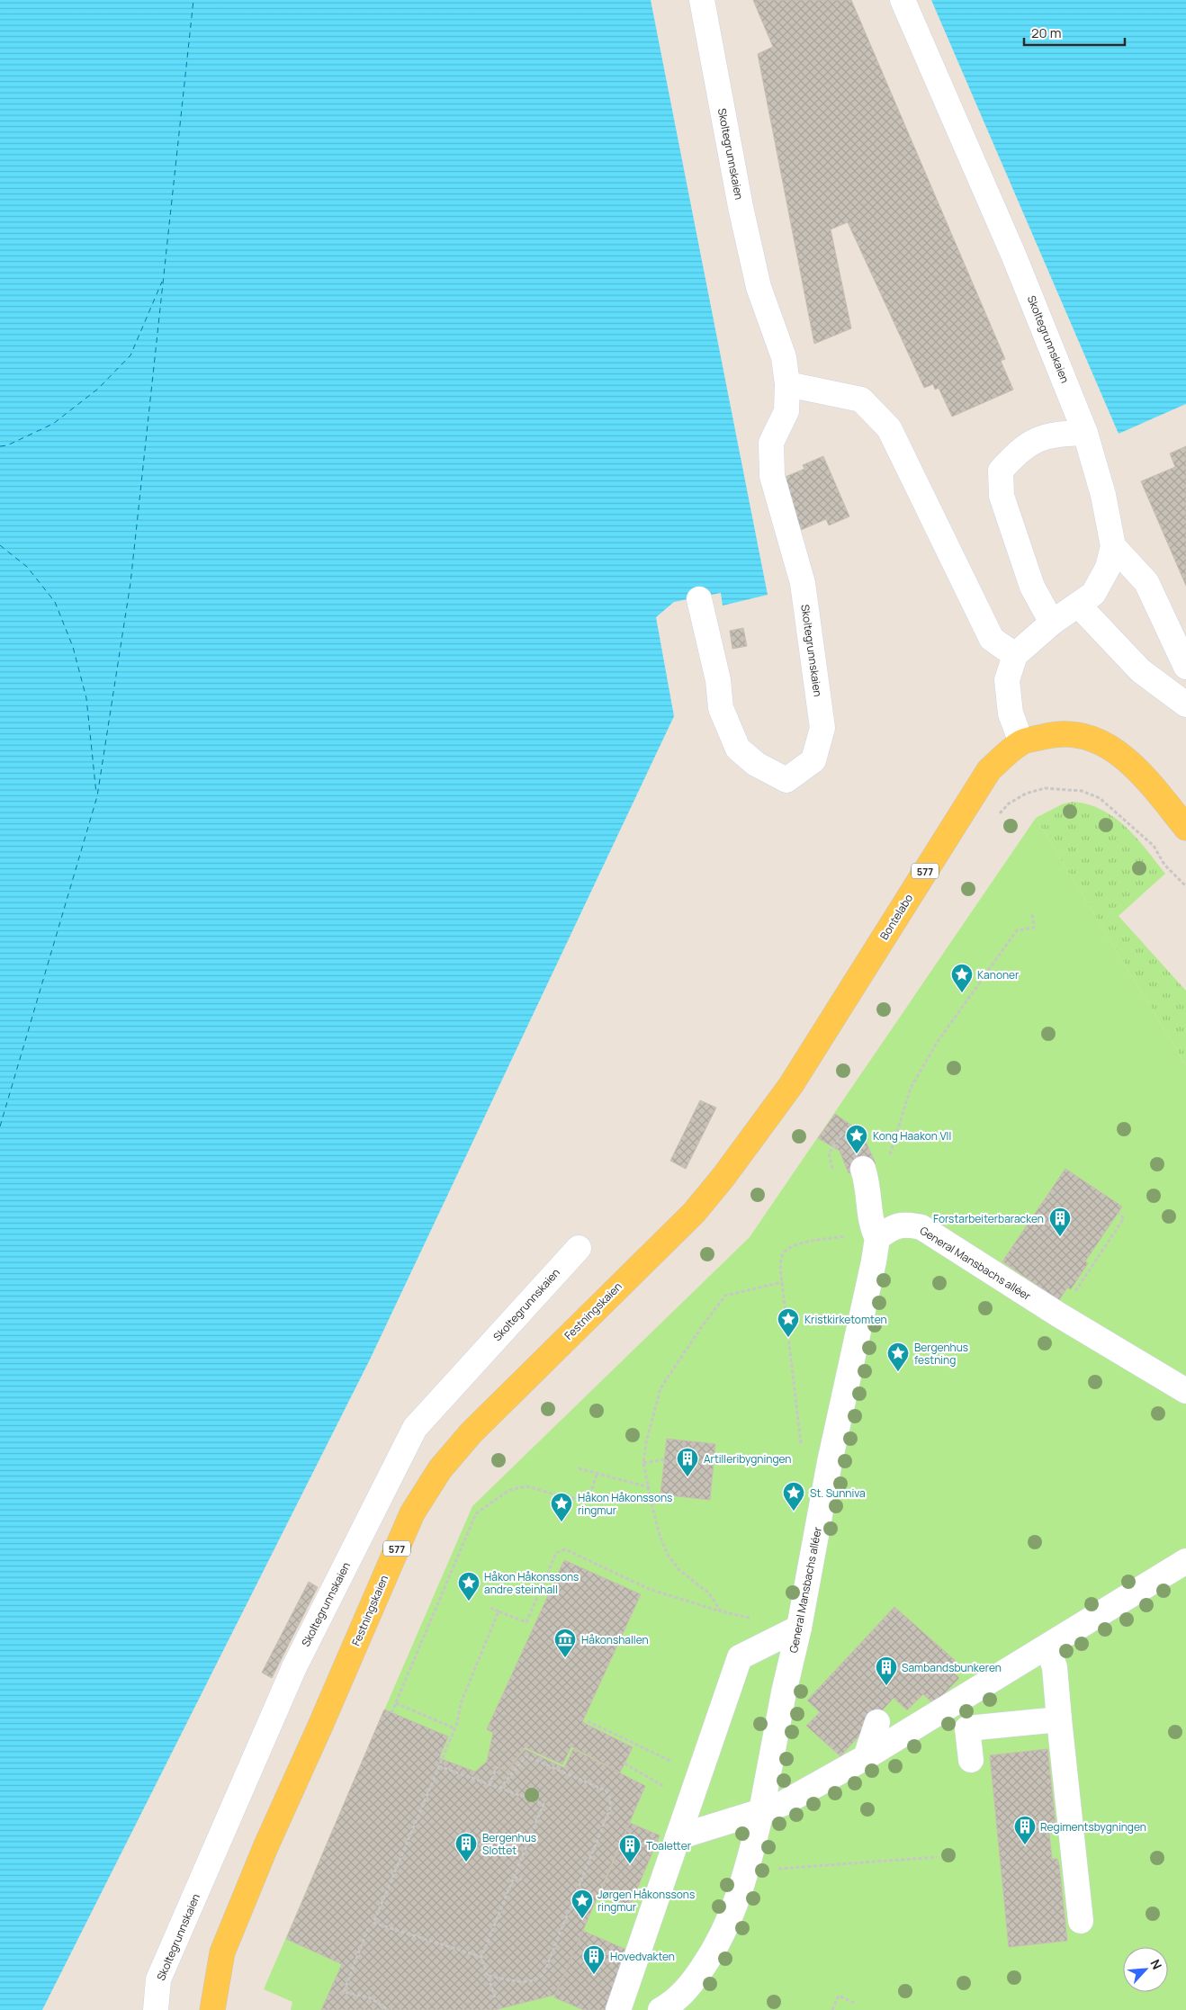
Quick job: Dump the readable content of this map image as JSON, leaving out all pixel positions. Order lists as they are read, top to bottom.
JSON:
{
  "streets": {
    "main road": ["577", "Bontelabo", "Festningskaien"],
    "street": ["Skoltegrunnskaien", "General Mansbachs alléer"]
  },
  "crossings": [
    ["Bontelabo", "Festningskaien"]
  ],
  "places": {
    "place": [
      "Kanoner",
      "Kong Haakon VII",
      "Kristkirketomten",
      "Bergenhus festning",
      "St. Sunniva",
      "Håkon Håkonssons ringmur",
      "Håkon Håkonssons andre steinhall",
      "Jørgen Håkonssons ringmur"
    ],
    "building": [
      "Forstarbeiterbaracken",
      "Artilleribygningen",
      "Sambandsbunkeren",
      "Regimentsbygningen",
      "Bergenhus Slottet",
      "Toaletter",
      "Hovedvakten"
    ],
    "museum": ["Håkonshallen"]
  },
  "scale_bar": "20 m",
  "north": "top right"
}
